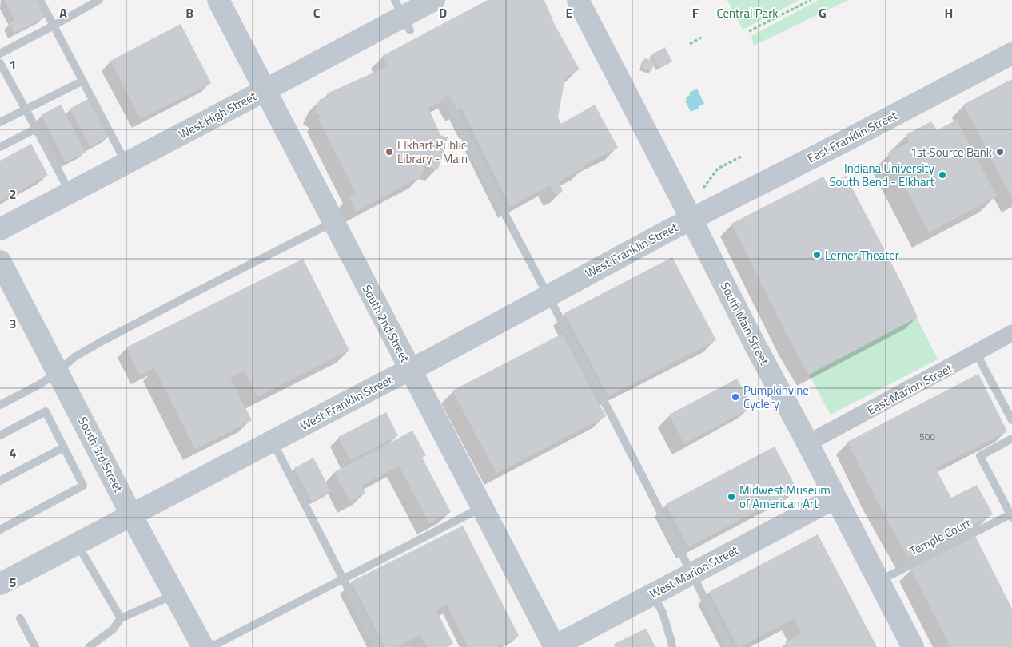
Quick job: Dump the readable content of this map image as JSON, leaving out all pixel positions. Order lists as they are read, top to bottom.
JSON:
{
  "streets": {
    "main road": [
      "West High Street",
      "East Franklin Street",
      "West Franklin Street",
      "South 2nd Street",
      "South Main Street",
      "South 3rd Street",
      "West Marion Street"
    ],
    "street": ["East Marion Street"],
    "lane": ["Temple Court"]
  },
  "crossings": [
    ["West High Street", "South 2nd Street"],
    ["East Franklin Street", "West Franklin Street"],
    ["East Franklin Street", "South Main Street"],
    ["West Franklin Street", "South 2nd Street"],
    ["West Franklin Street", "South Main Street"],
    ["West Franklin Street", "South 3rd Street"],
    ["South 2nd Street", "West Marion Street"],
    ["South Main Street", "East Marion Street"],
    ["South Main Street", "Temple Court"],
    ["South Main Street", "West Marion Street"]
  ],
  "parks": ["Central Park"],
  "places": [
    "Elkhart Public Library - Main",
    "1st Source Bank",
    "Indiana University South Bend - Elkhart",
    "Lerner Theater",
    "Pumpkinvine Cyclery",
    "Midwest Museum of American Art"
  ],
  "house_numbers": ["500"],
  "grid": {
    "columns": [
      "A",
      "B",
      "C",
      "D",
      "E",
      "F",
      "G",
      "H"
    ],
    "rows": [
      "1",
      "2",
      "3",
      "4",
      "5"
    ]
  }
}
